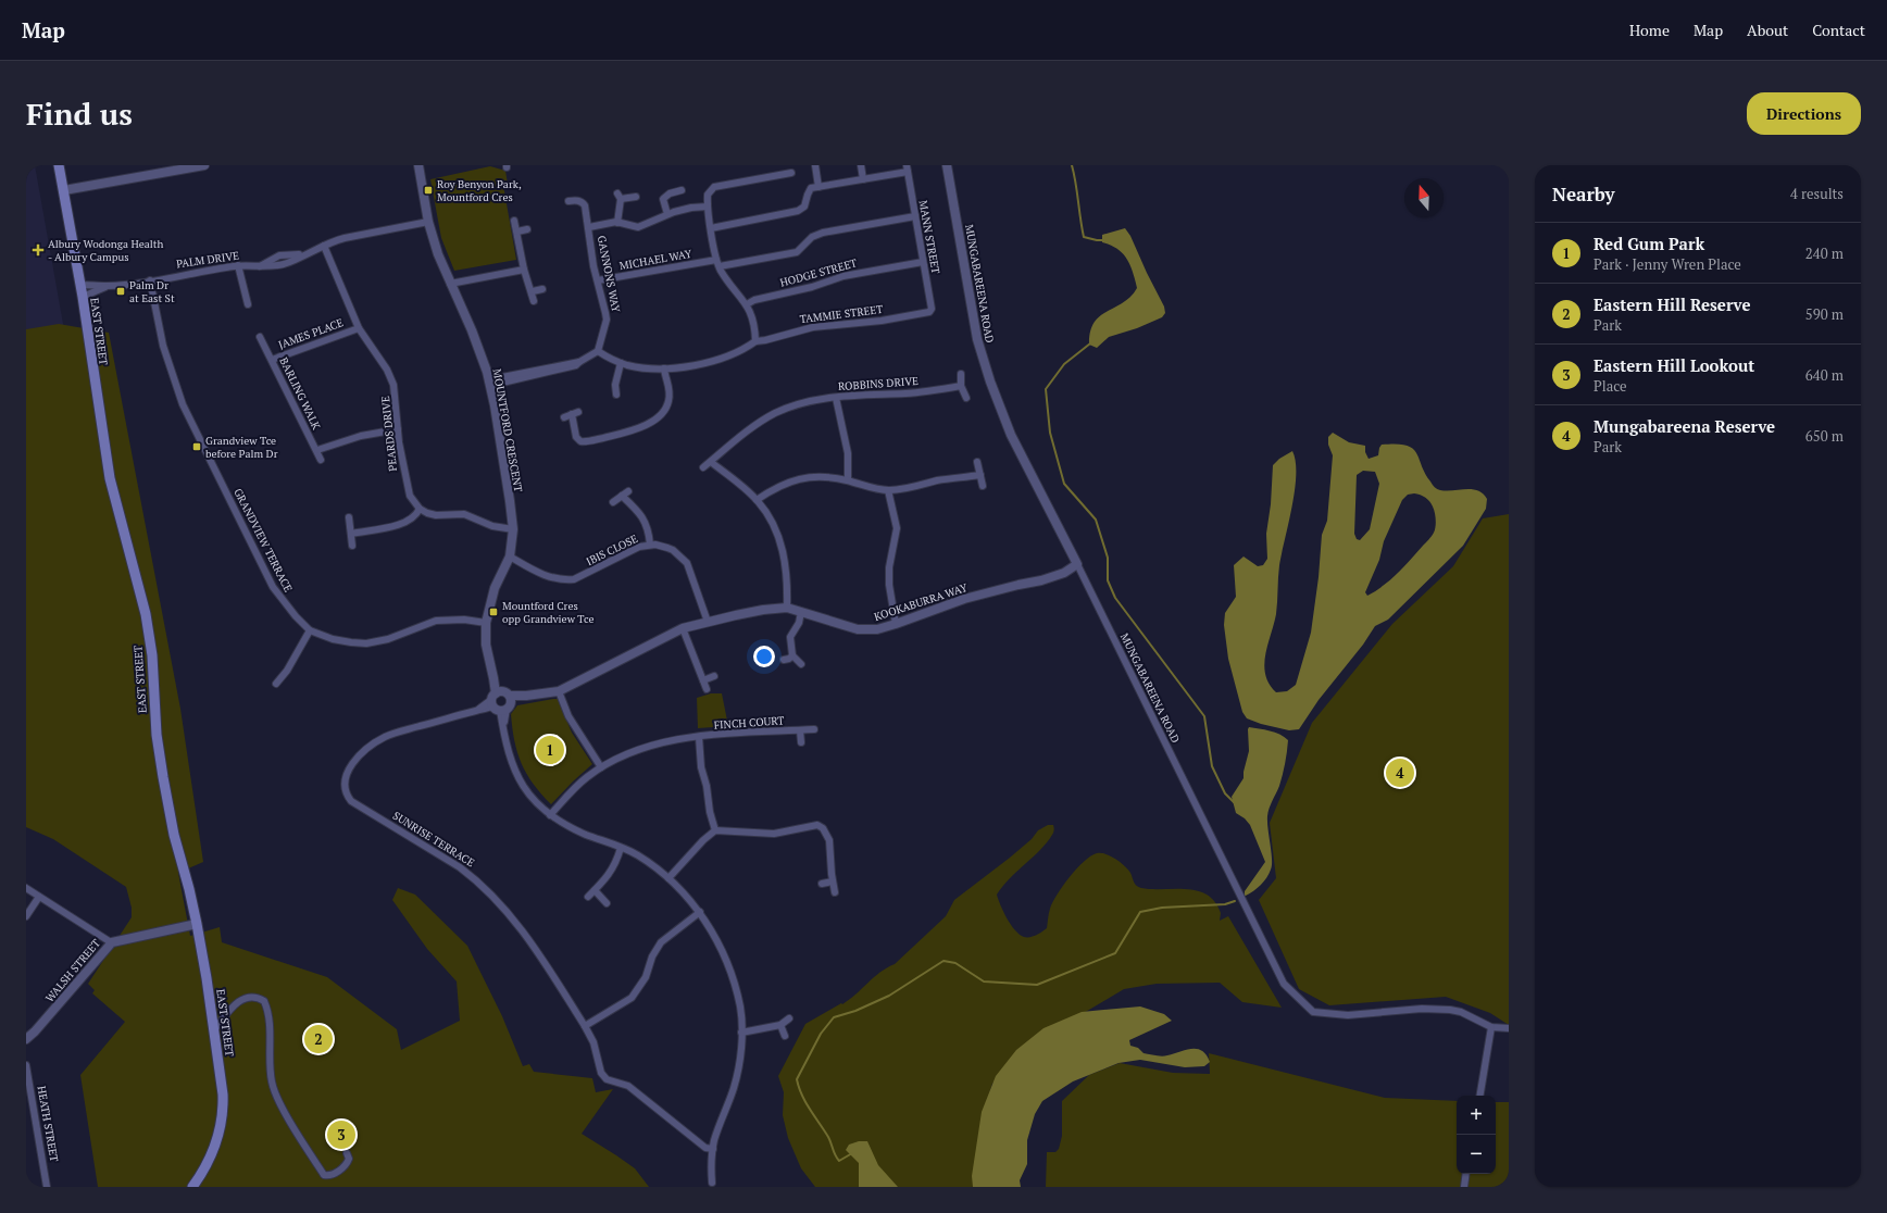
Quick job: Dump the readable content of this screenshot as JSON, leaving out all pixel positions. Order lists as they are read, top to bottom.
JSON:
{
  "streets": {
    "main road": ["EAST STREET"],
    "street": [
      "MANN STREET",
      "PALM DRIVE",
      "MICHAEL WAY",
      "HODGE STREET",
      "GANNONS WAY",
      "MUNGABAREENA ROAD",
      "TAMMIE STREET",
      "JAMES PLACE",
      "ROBBINS DRIVE",
      "BARLING WALK",
      "MOUNTFORD CRESCENT",
      "PEARDS DRIVE",
      "GRANDVIEW TERRACE",
      "IBIS CLOSE",
      "KOOKABURRA WAY",
      "FINCH COURT",
      "SUNRISE TERRACE",
      "WALSH STREET",
      "HEATH STREET"
    ]
  },
  "crossings": [
    ["MANN STREET", "HODGE STREET"],
    ["MANN STREET", "TAMMIE STREET"],
    ["PALM DRIVE", "EAST STREET"],
    ["PALM DRIVE", "MOUNTFORD CRESCENT"],
    ["PALM DRIVE", "PEARDS DRIVE"],
    ["PALM DRIVE", "GRANDVIEW TERRACE"],
    ["MICHAEL WAY", "GANNONS WAY"],
    ["MUNGABAREENA ROAD", "KOOKABURRA WAY"],
    ["EAST STREET", "WALSH STREET"],
    ["JAMES PLACE", "BARLING WALK"],
    ["JAMES PLACE", "PEARDS DRIVE"],
    ["MOUNTFORD CRESCENT", "GRANDVIEW TERRACE"],
    ["MOUNTFORD CRESCENT", "IBIS CLOSE"],
    ["MOUNTFORD CRESCENT", "KOOKABURRA WAY"],
    ["MOUNTFORD CRESCENT", "FINCH COURT"],
    ["MOUNTFORD CRESCENT", "SUNRISE TERRACE"],
    ["IBIS CLOSE", "KOOKABURRA WAY"],
    ["KOOKABURRA WAY", "SUNRISE TERRACE"]
  ],
  "places": {
    "transit": [
      "Roy Benyon Park, Mountford Cres",
      "Palm Dr at East St",
      "Grandview Tce before Palm Dr",
      "Mountford Cres opp Grandview Tce"
    ],
    "health": ["Albury Wodonga Health - Albury Campus"]
  },
  "north": "top",
  "page": {
    "header": "Map",
    "nav": [
      "Home",
      "Map",
      "About",
      "Contact"
    ],
    "buttons": "Directions",
    "title": "Find us",
    "heading": ["Nearby", "4 results"],
    "list": [
      {
        "mark": "1",
        "name": "Red Gum Park",
        "note": "Park · Jenny Wren Place",
        "value": "240 m"
      },
      {
        "mark": "2",
        "name": "Eastern Hill Reserve",
        "note": "Park",
        "value": "590 m"
      },
      {
        "mark": "3",
        "name": "Eastern Hill Lookout",
        "note": "Place",
        "value": "640 m"
      },
      {
        "mark": "4",
        "name": "Mungabareena Reserve",
        "note": "Park",
        "value": "650 m"
      }
    ],
    "pins": [
      "1",
      "4",
      "2",
      "3"
    ],
    "map_buttons": ["+", "−"]
  }
}
